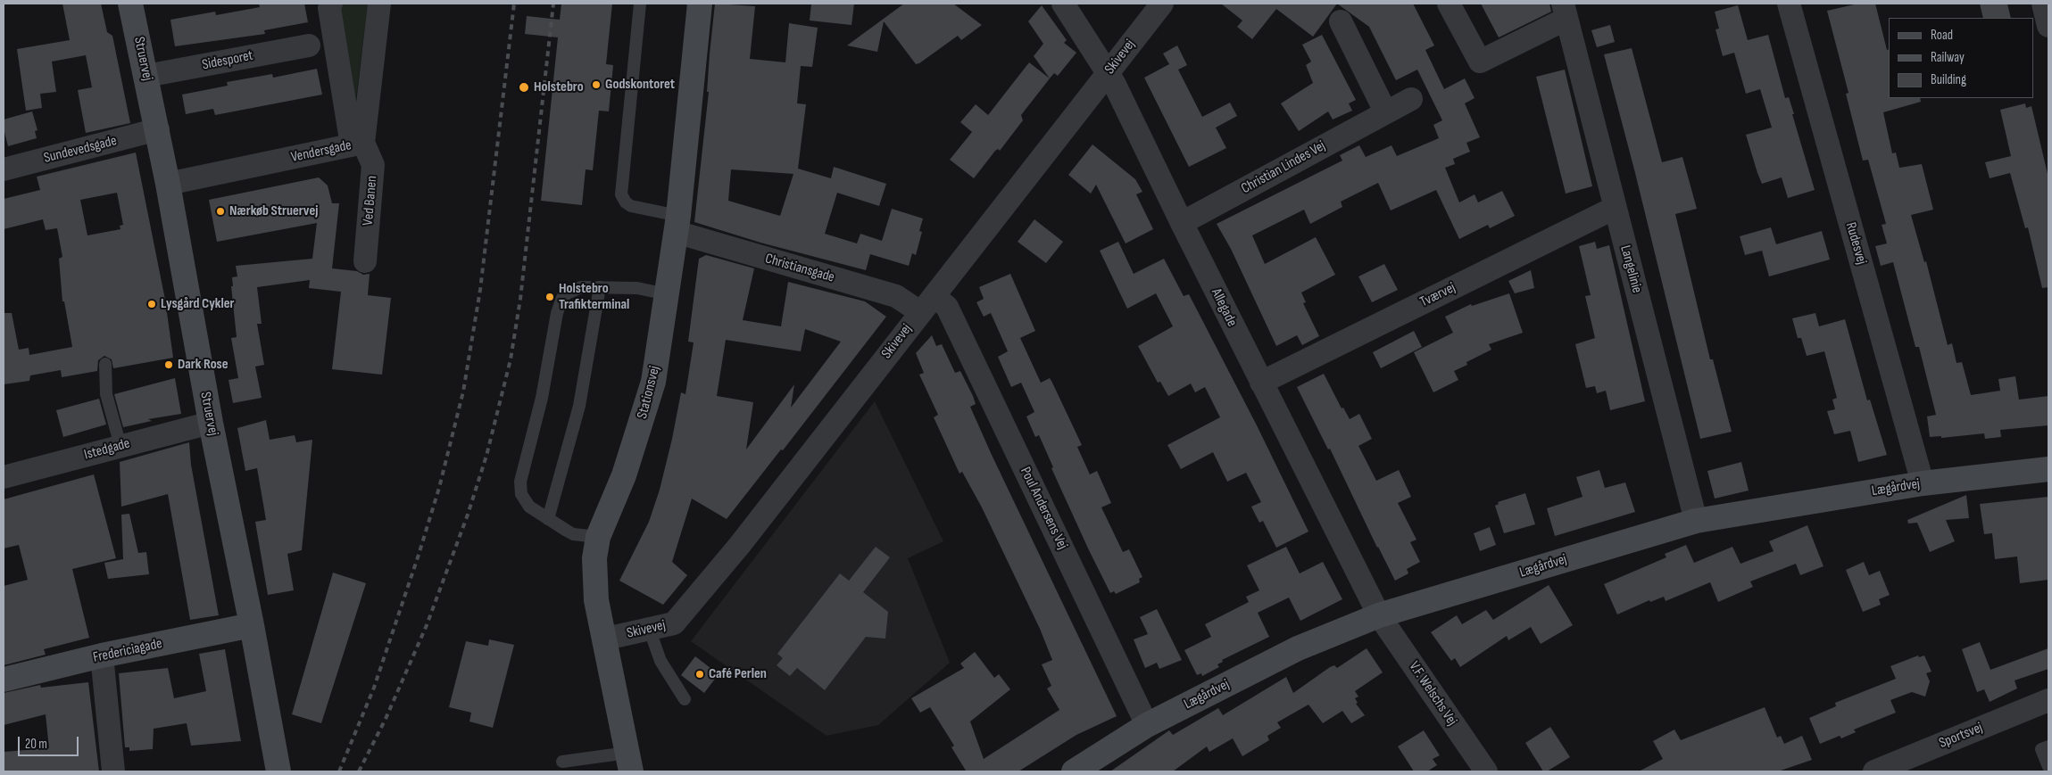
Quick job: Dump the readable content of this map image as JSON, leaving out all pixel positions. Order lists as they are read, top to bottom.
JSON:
{
  "streets": {
    "street": [
      "Skivevej",
      "Struervej",
      "Sidesporet",
      "Sundevedsgade",
      "Vendersgade",
      "Christian Lindes Vej",
      "Ved Banen",
      "Rudesvej",
      "Christiansgade",
      "Langelinie",
      "Tværvej",
      "Allegade",
      "Stationsvej",
      "Istedgade",
      "Lægårdvej",
      "Poul Andersens Vej",
      "Fredericiagade",
      "V.F. Welschs Vej",
      "Sportsvej"
    ]
  },
  "crossings": [
    ["Skivevej", "Christiansgade"],
    ["Skivevej", "Allegade"],
    ["Skivevej", "Stationsvej"],
    ["Skivevej", "Poul Andersens Vej"],
    ["Struervej", "Sidesporet"],
    ["Struervej", "Sundevedsgade"],
    ["Struervej", "Vendersgade"],
    ["Struervej", "Istedgade"],
    ["Struervej", "Fredericiagade"],
    ["Vendersgade", "Ved Banen"],
    ["Christian Lindes Vej", "Allegade"],
    ["Rudesvej", "Lægårdvej"],
    ["Christiansgade", "Stationsvej"],
    ["Christiansgade", "Poul Andersens Vej"],
    ["Langelinie", "Tværvej"],
    ["Langelinie", "Lægårdvej"],
    ["Tværvej", "Allegade"],
    ["Allegade", "Lægårdvej"],
    ["Allegade", "V.F. Welschs Vej"],
    ["Lægårdvej", "Poul Andersens Vej"],
    ["Lægårdvej", "V.F. Welschs Vej"]
  ],
  "places": [
    "Godskontoret",
    "Holstebro",
    "Nærkøb Struervej",
    "Holstebro Trafikterminal",
    "Lysgård Cykler",
    "Dark Rose",
    "Café Perlen"
  ],
  "legend": ["Road", "Railway", "Building"],
  "scale_bar": "20 m"
}
